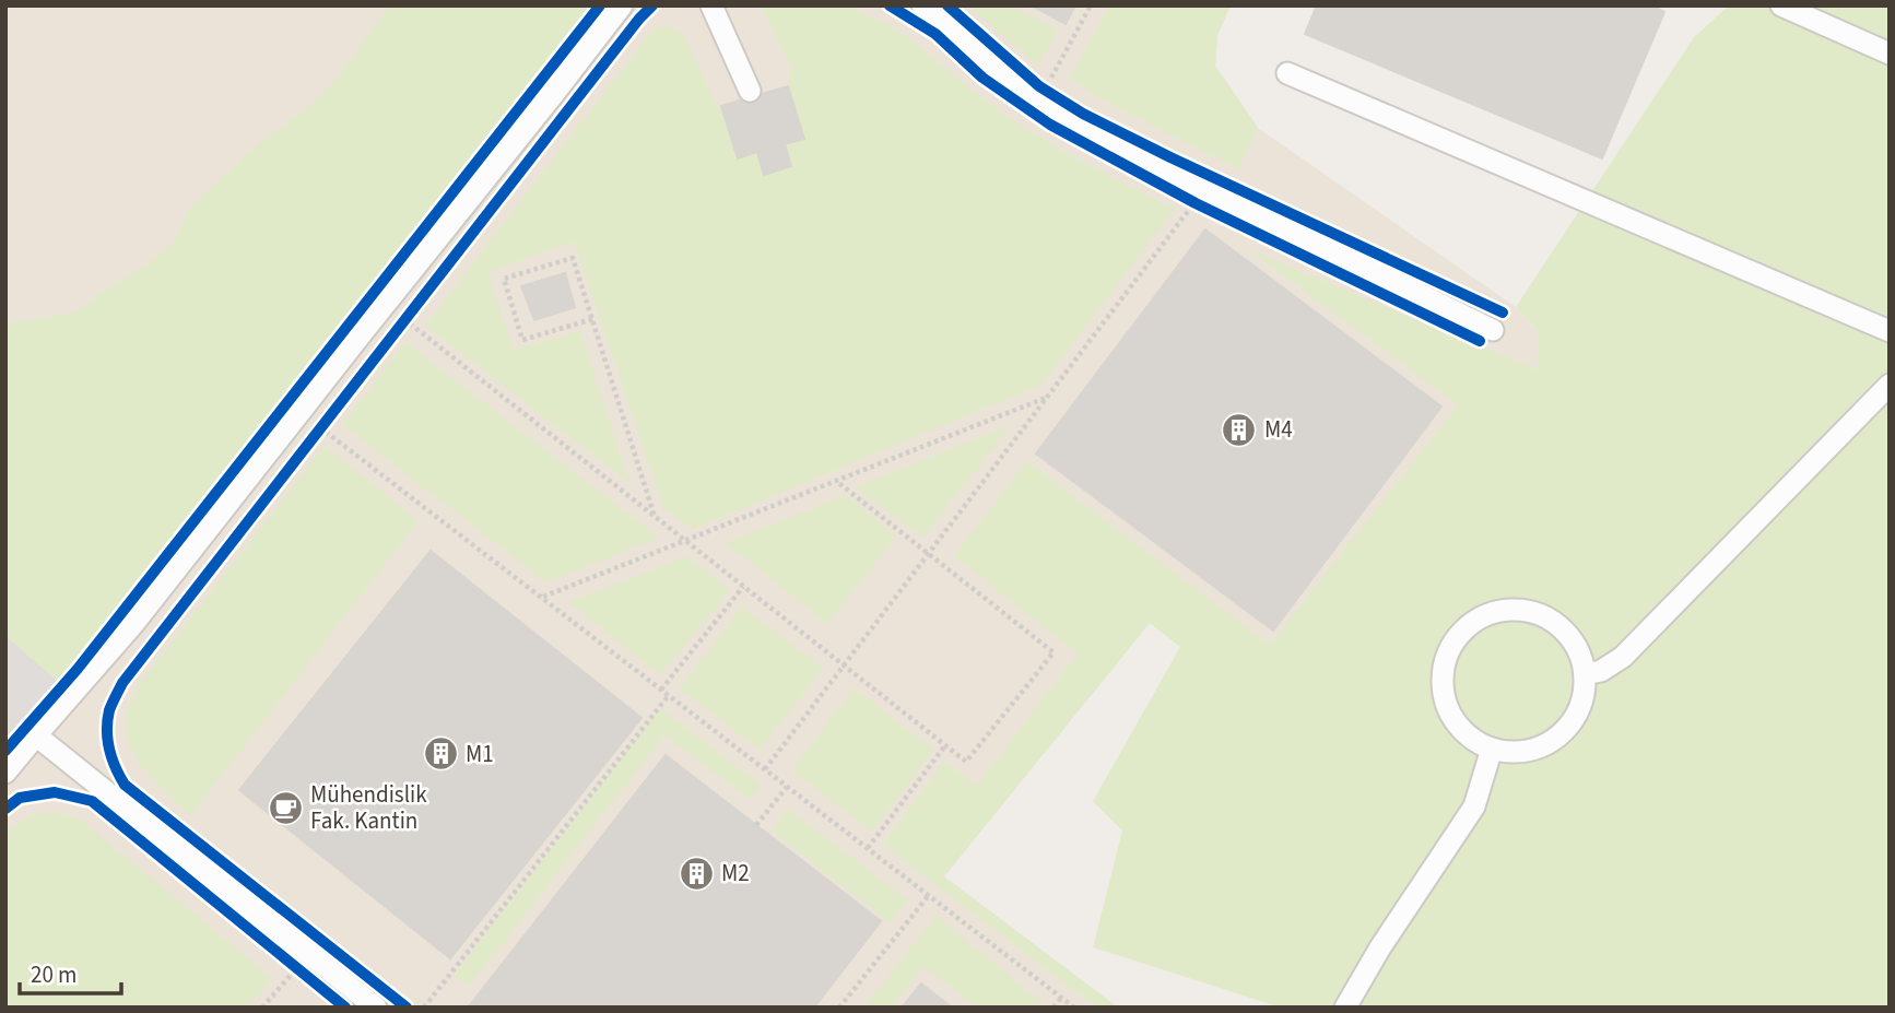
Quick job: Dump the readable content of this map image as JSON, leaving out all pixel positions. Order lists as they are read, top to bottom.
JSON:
{
  "places": {
    "building": ["M4", "M1", "M2"],
    "cafe": ["Mühendislik Fak. Kantin"]
  },
  "scale_bar": "20 m"
}
